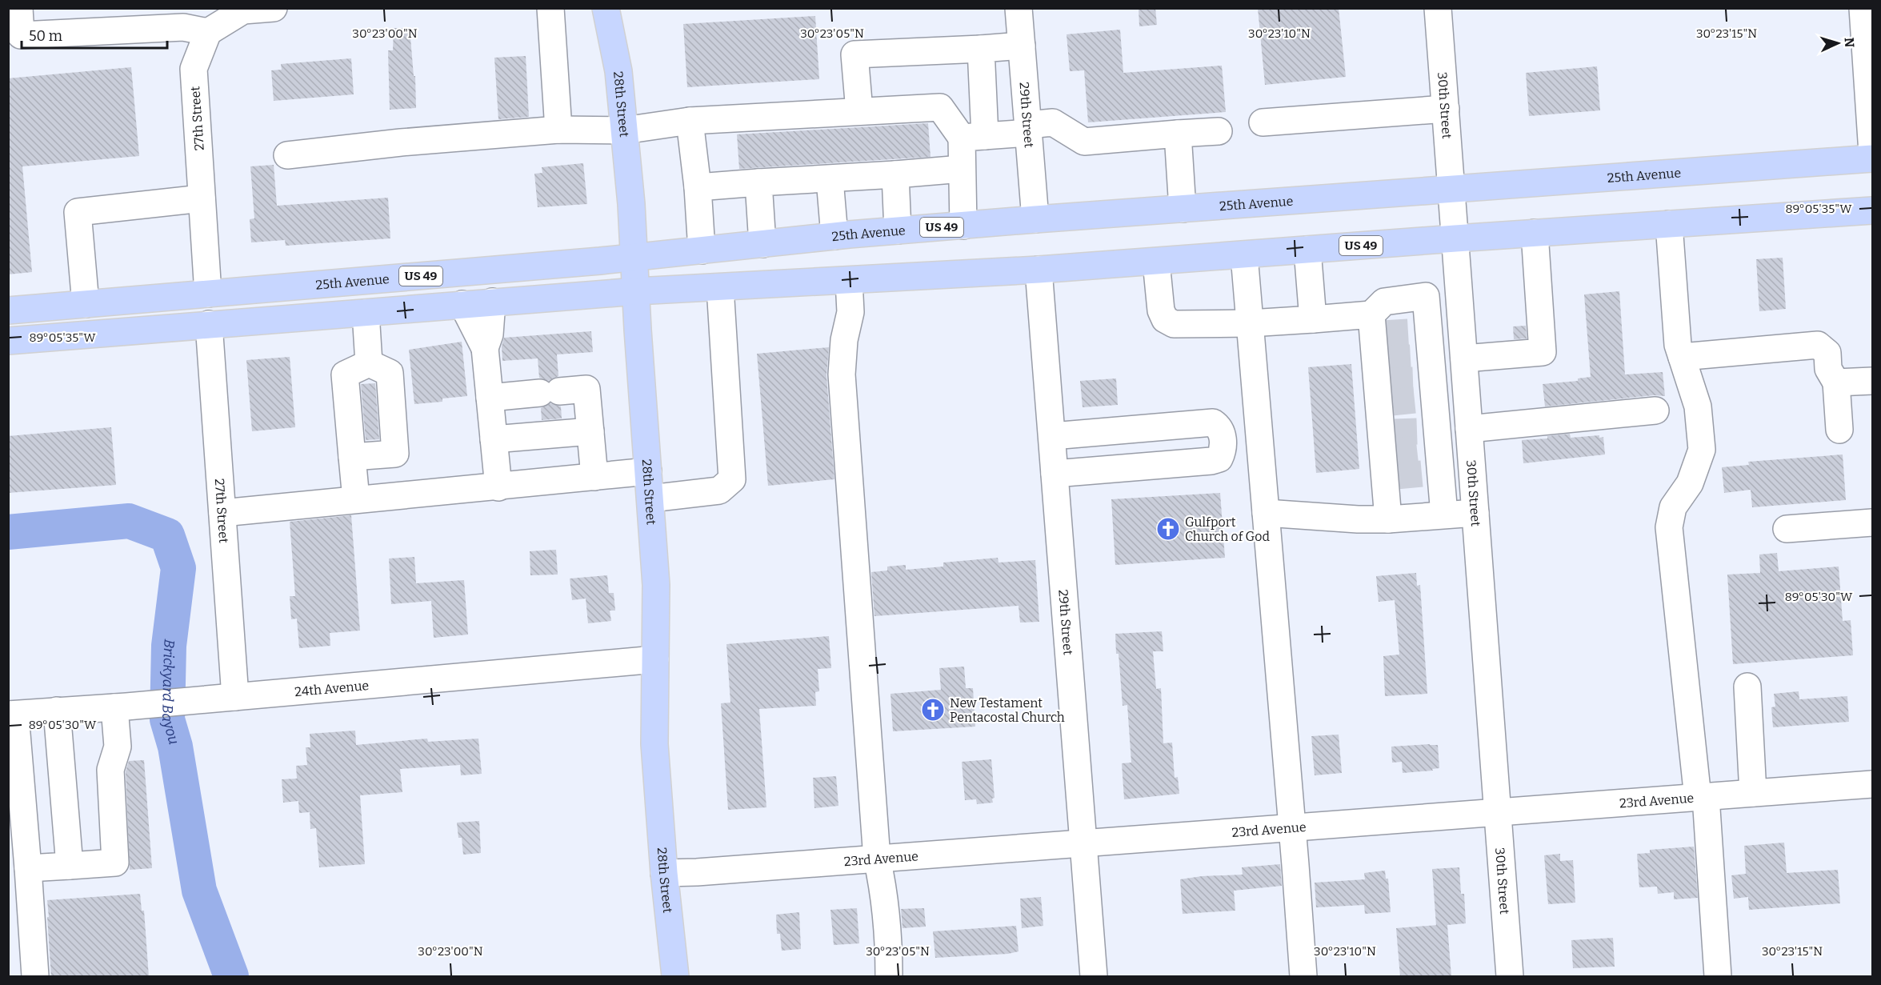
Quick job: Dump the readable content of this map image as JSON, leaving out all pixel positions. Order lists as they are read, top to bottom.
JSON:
{
  "streets": {
    "main road": ["28th Street", "25th Avenue", "US 49"],
    "street": [
      "30th Street",
      "29th Street",
      "27th Street",
      "24th Avenue",
      "23rd Avenue"
    ]
  },
  "crossings": [
    ["28th Street", "25th Avenue"],
    ["28th Street", "US 49"],
    ["28th Street", "24th Avenue"],
    ["28th Street", "23rd Avenue"],
    ["30th Street", "25th Avenue"],
    ["30th Street", "US 49"],
    ["30th Street", "23rd Avenue"],
    ["29th Street", "25th Avenue"],
    ["29th Street", "US 49"],
    ["29th Street", "23rd Avenue"],
    ["27th Street", "25th Avenue"],
    ["27th Street", "US 49"],
    ["27th Street", "24th Avenue"]
  ],
  "water": ["Brickyard Bayou"],
  "places": {
    "church": ["Gulfport Church of God", "New Testament Pentacostal Church"]
  },
  "scale_bar": "50 m",
  "north": "right",
  "coordinates": [
    "30°23'00\"N",
    "30°23'05\"N",
    "30°23'10\"N",
    "30°23'15\"N",
    "89°05'35\"W",
    "89°05'30\"W"
  ]
}
